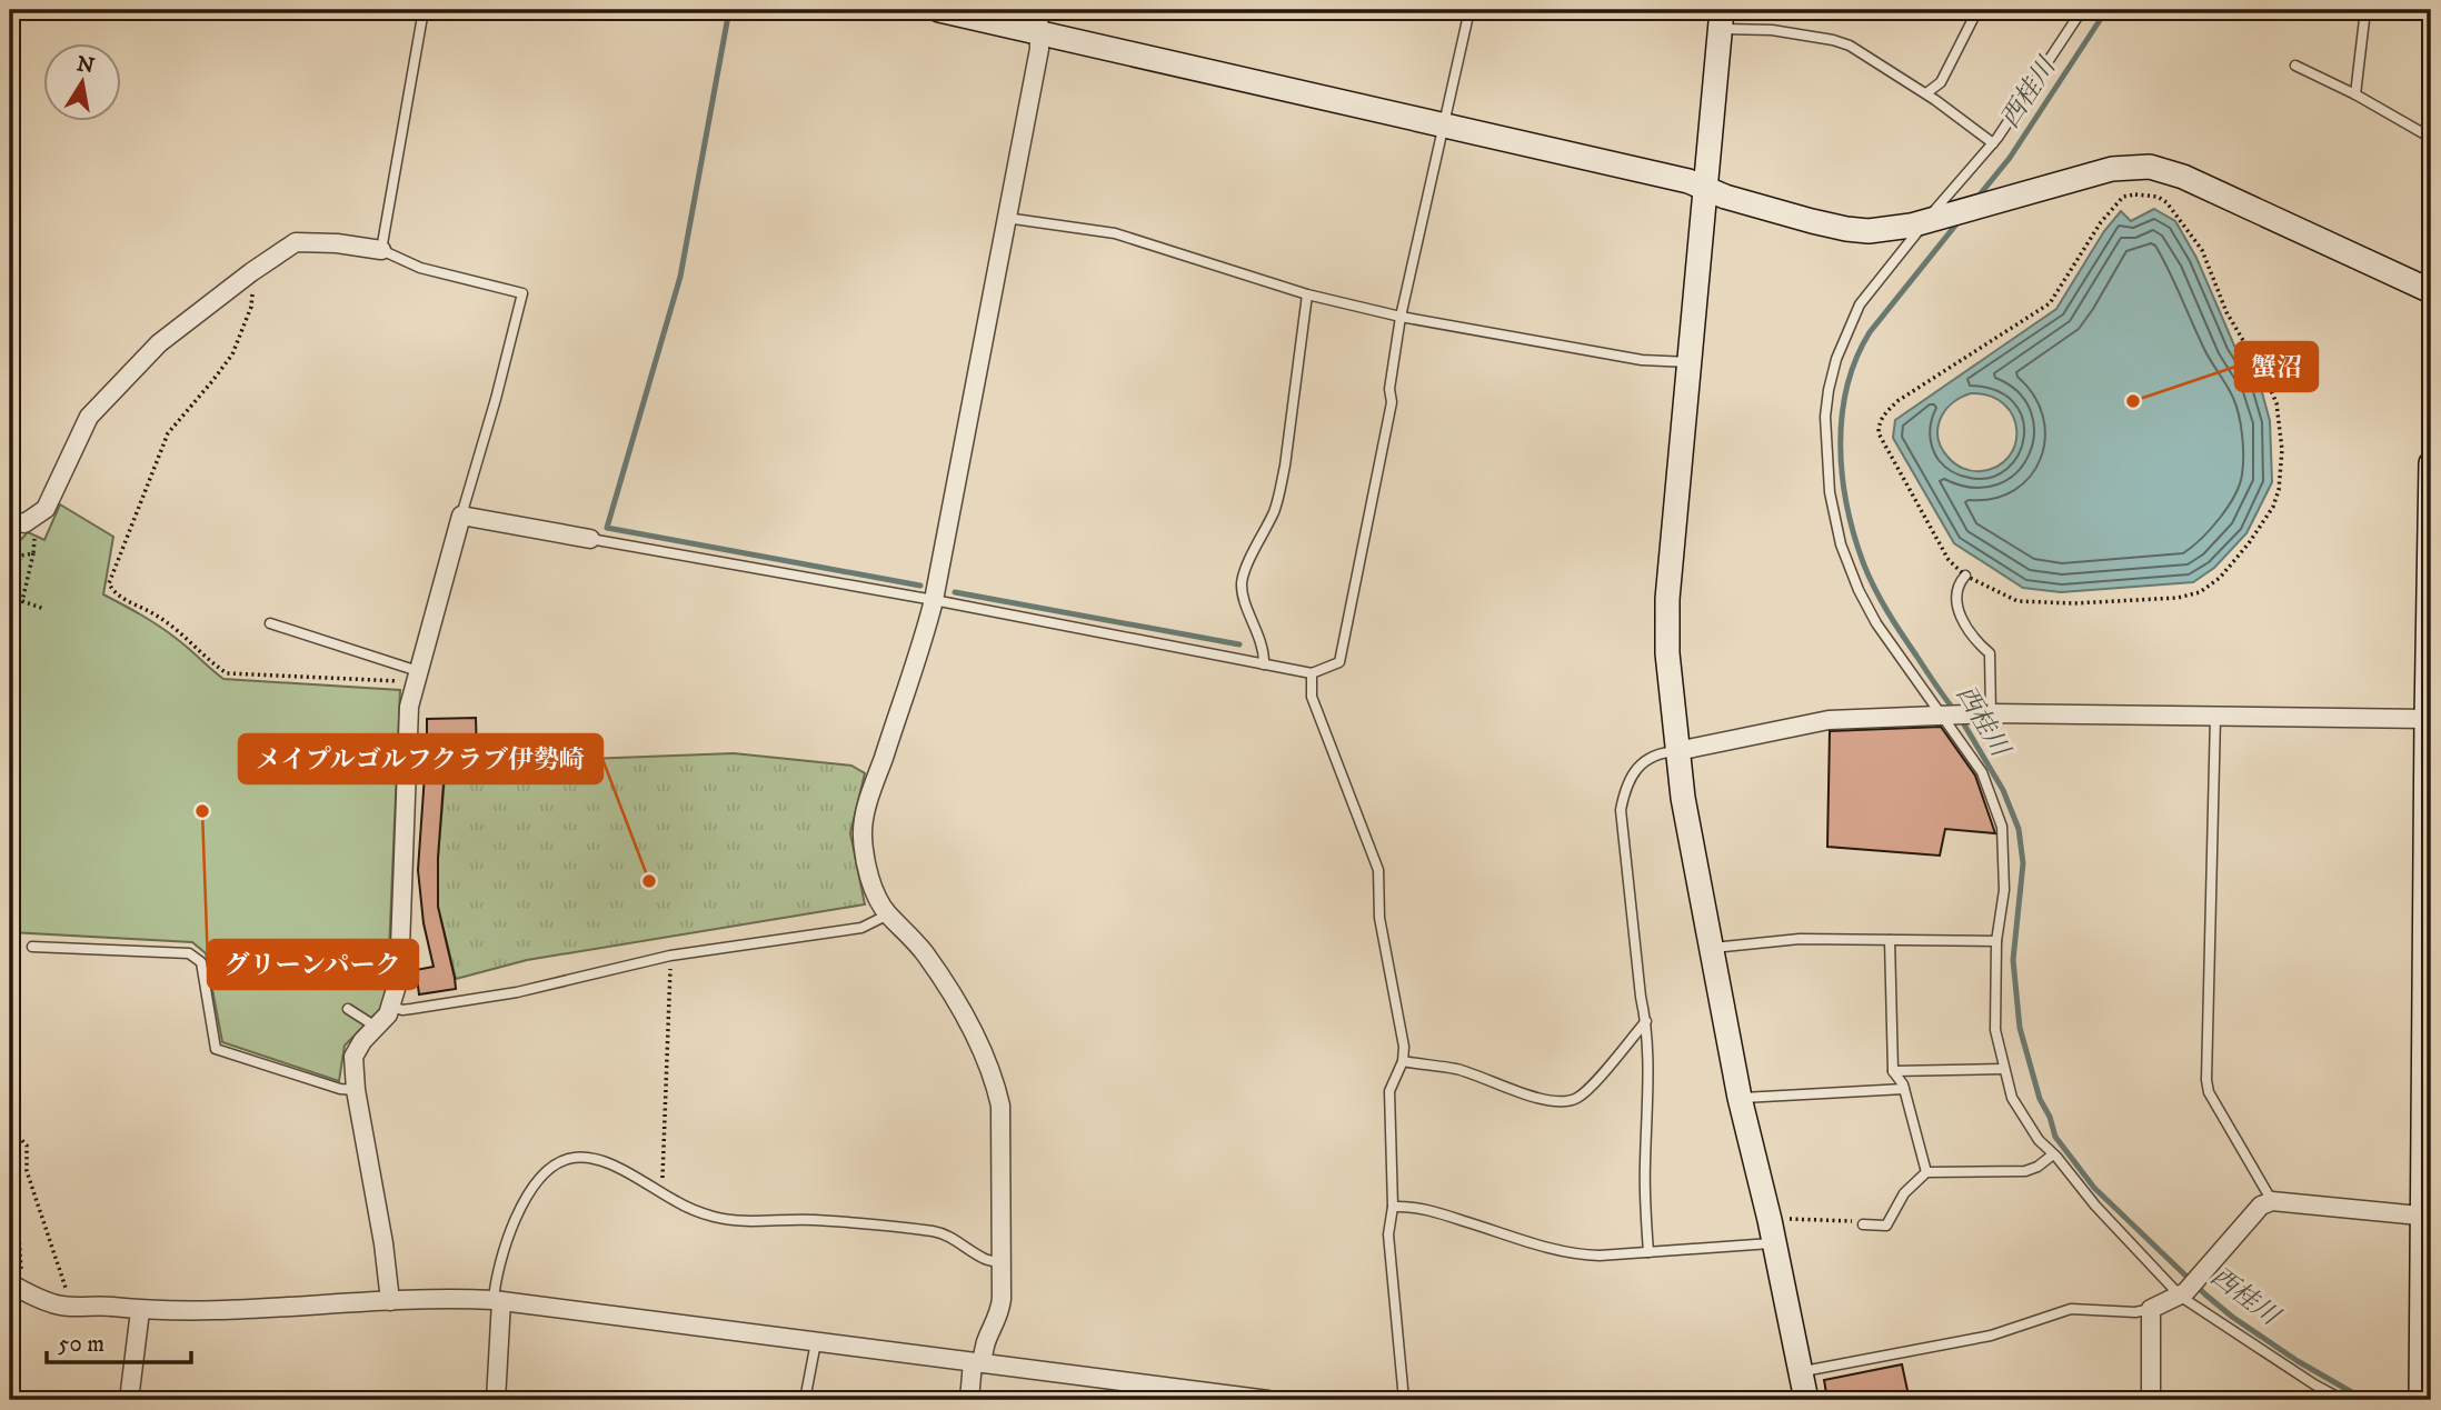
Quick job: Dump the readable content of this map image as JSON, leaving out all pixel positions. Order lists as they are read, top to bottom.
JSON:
{
  "water": ["西桂川"],
  "places": ["蟹沼", "グリーンパーク", "メイプルゴルフクラブ伊勢崎"],
  "scale_bar": "50 m",
  "north": "top"
}
